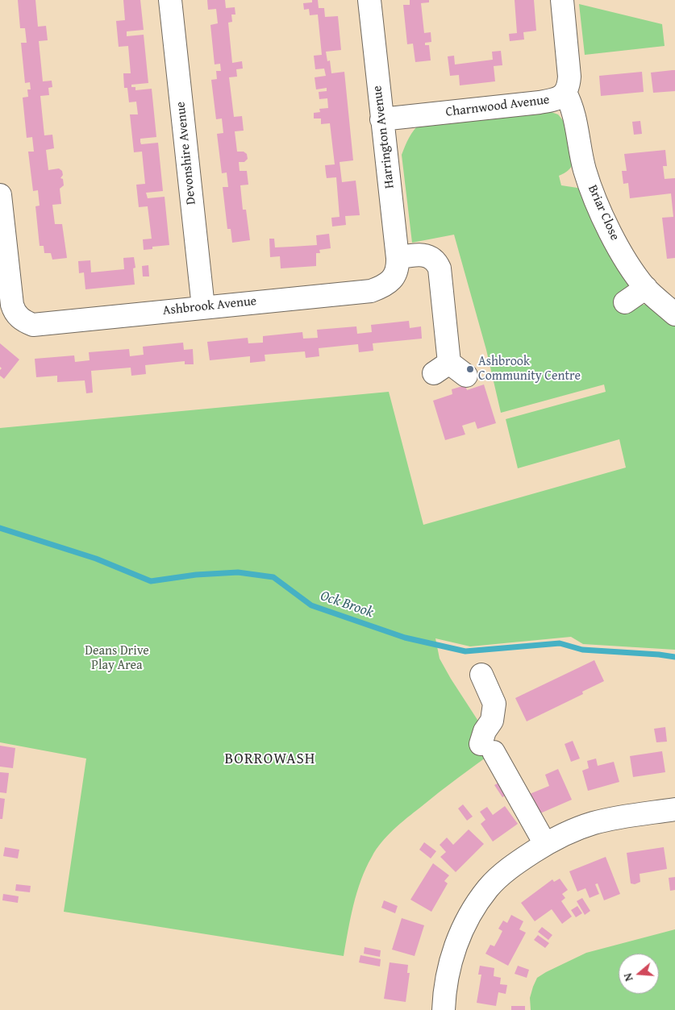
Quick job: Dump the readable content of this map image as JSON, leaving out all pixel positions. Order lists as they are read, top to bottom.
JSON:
{
  "streets": {
    "street": [
      "Charnwood Avenue",
      "Harrington Avenue",
      "Devonshire Avenue",
      "Briar Close",
      "Ashbrook Avenue"
    ]
  },
  "crossings": [
    ["Charnwood Avenue", "Harrington Avenue"],
    ["Charnwood Avenue", "Briar Close"],
    ["Harrington Avenue", "Ashbrook Avenue"],
    ["Devonshire Avenue", "Ashbrook Avenue"]
  ],
  "districts": ["BORROWASH"],
  "water": ["Ock Brook"],
  "parks": ["Deans Drive Play Area"],
  "places": ["Ashbrook Community Centre"],
  "north": "left"
}
